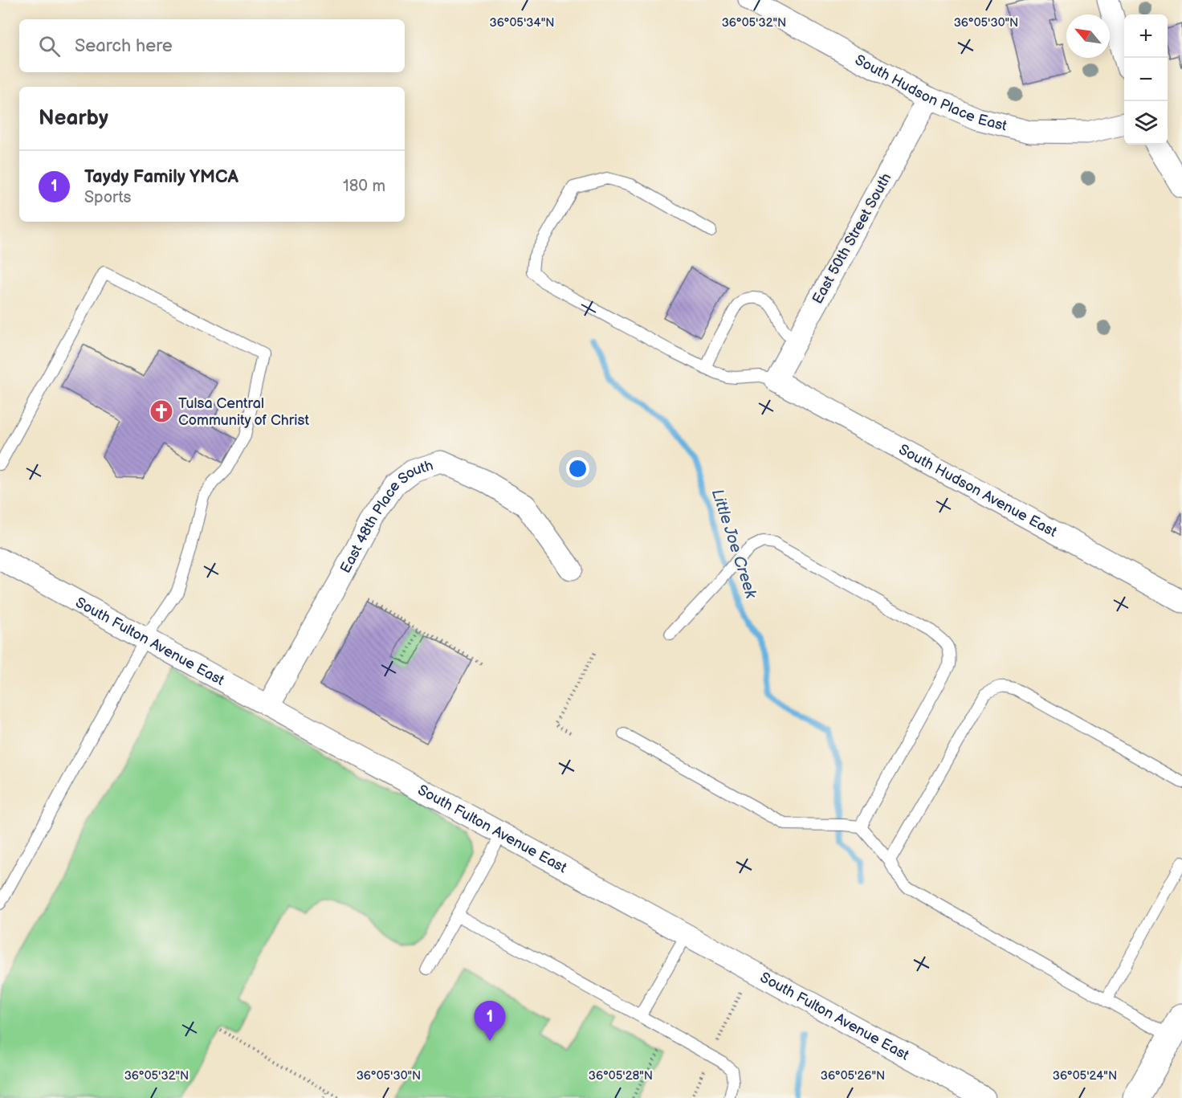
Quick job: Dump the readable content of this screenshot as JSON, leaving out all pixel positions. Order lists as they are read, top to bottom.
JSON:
{
  "streets": {
    "street": [
      "South Hudson Place East",
      "East 50th Street South",
      "South Hudson Avenue East",
      "East 48th Place South",
      "South Fulton Avenue East"
    ]
  },
  "crossings": [
    ["South Hudson Place East", "East 50th Street South"],
    ["East 50th Street South", "South Hudson Avenue East"],
    ["East 48th Place South", "South Fulton Avenue East"]
  ],
  "water": ["Little Joe Creek"],
  "places": {
    "church": ["Tulsa Central Community of Christ"]
  },
  "north": "top left",
  "page": {
    "map_buttons": ["+", "−"],
    "search": "Search here",
    "heading": "Nearby",
    "list": [
      {
        "mark": "1",
        "name": "Taydy Family YMCA",
        "note": "Sports",
        "value": "180 m"
      }
    ],
    "pins": "1"
  },
  "coordinates": [
    "36°05'34\"N",
    "36°05'32\"N",
    "36°05'30\"N",
    "36°05'28\"N",
    "36°05'26\"N",
    "36°05'24\"N"
  ]
}
